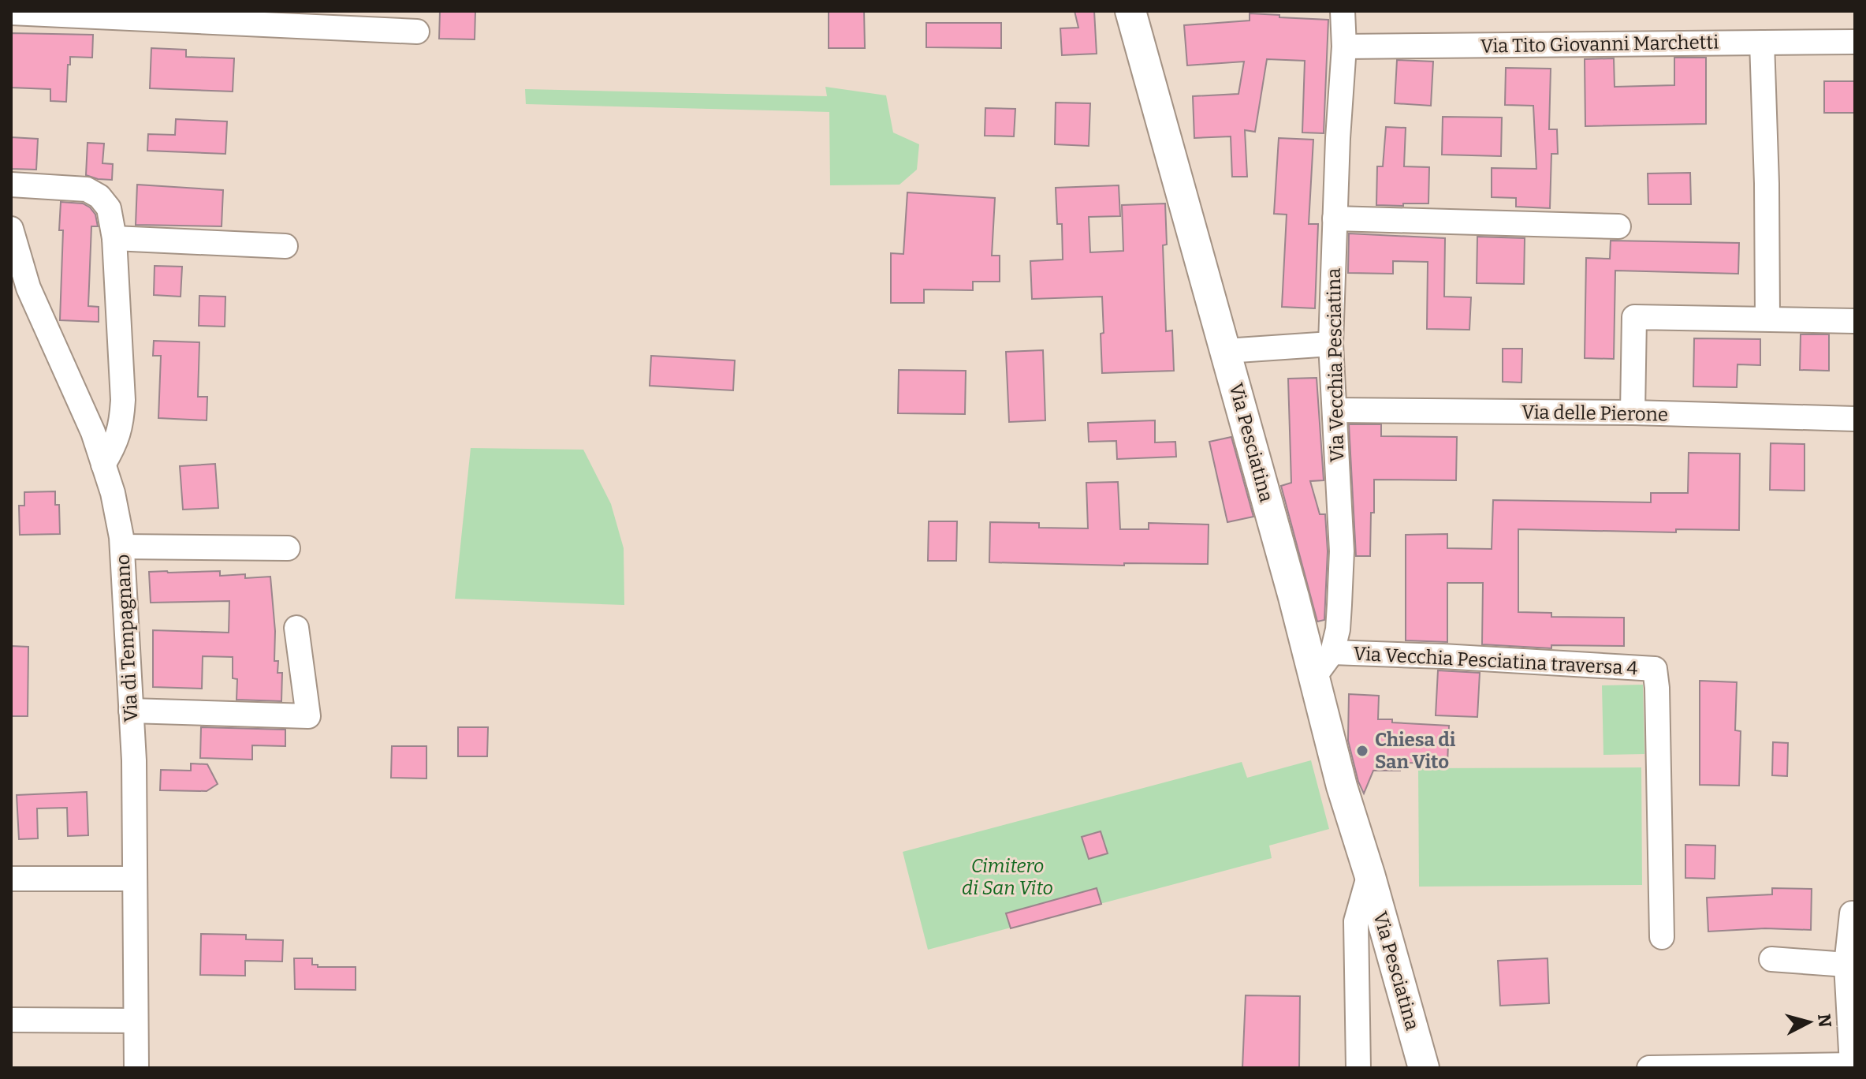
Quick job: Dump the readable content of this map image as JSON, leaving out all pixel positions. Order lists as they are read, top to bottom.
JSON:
{
  "streets": {
    "main road": ["Via Pesciatina"],
    "street": [
      "Via Tito Giovanni Marchetti",
      "Via Vecchia Pesciatina",
      "Via delle Pierone",
      "Via di Tempagnano",
      "Via Vecchia Pesciatina traversa 4"
    ]
  },
  "crossings": [
    ["Via Tito Giovanni Marchetti", "Via Vecchia Pesciatina"],
    ["Via Vecchia Pesciatina", "Via delle Pierone"],
    ["Via Vecchia Pesciatina", "Via Pesciatina"],
    ["Via Vecchia Pesciatina", "Via Vecchia Pesciatina traversa 4"],
    ["Via Pesciatina", "Via Vecchia Pesciatina traversa 4"]
  ],
  "parks": ["Cimitero di San Vito"],
  "places": ["Chiesa di San Vito"],
  "north": "right"
}
